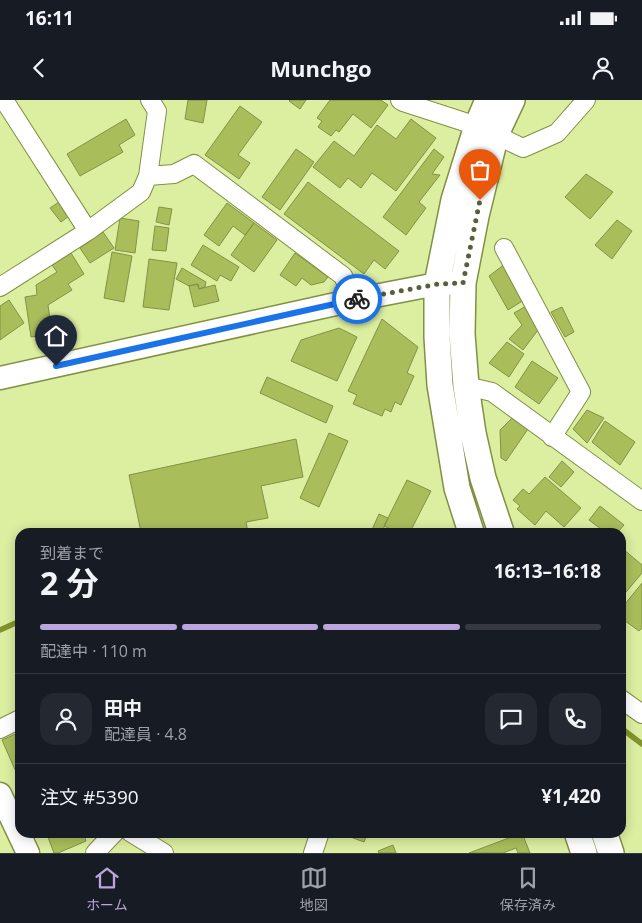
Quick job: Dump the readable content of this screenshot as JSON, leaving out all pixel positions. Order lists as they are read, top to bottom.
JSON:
{
  "page": {
    "status": "16:11",
    "header": "Munchgo",
    "heading": ["2 分", "到着まで", "16:13–16:18"],
    "panel": [
      "田中",
      "配達員 · 4.8",
      "注文 #5390",
      "¥1,420"
    ],
    "bar": "配達中 · 110 m",
    "tabs": ["ホーム", "地図", "保存済み"]
  }
}
